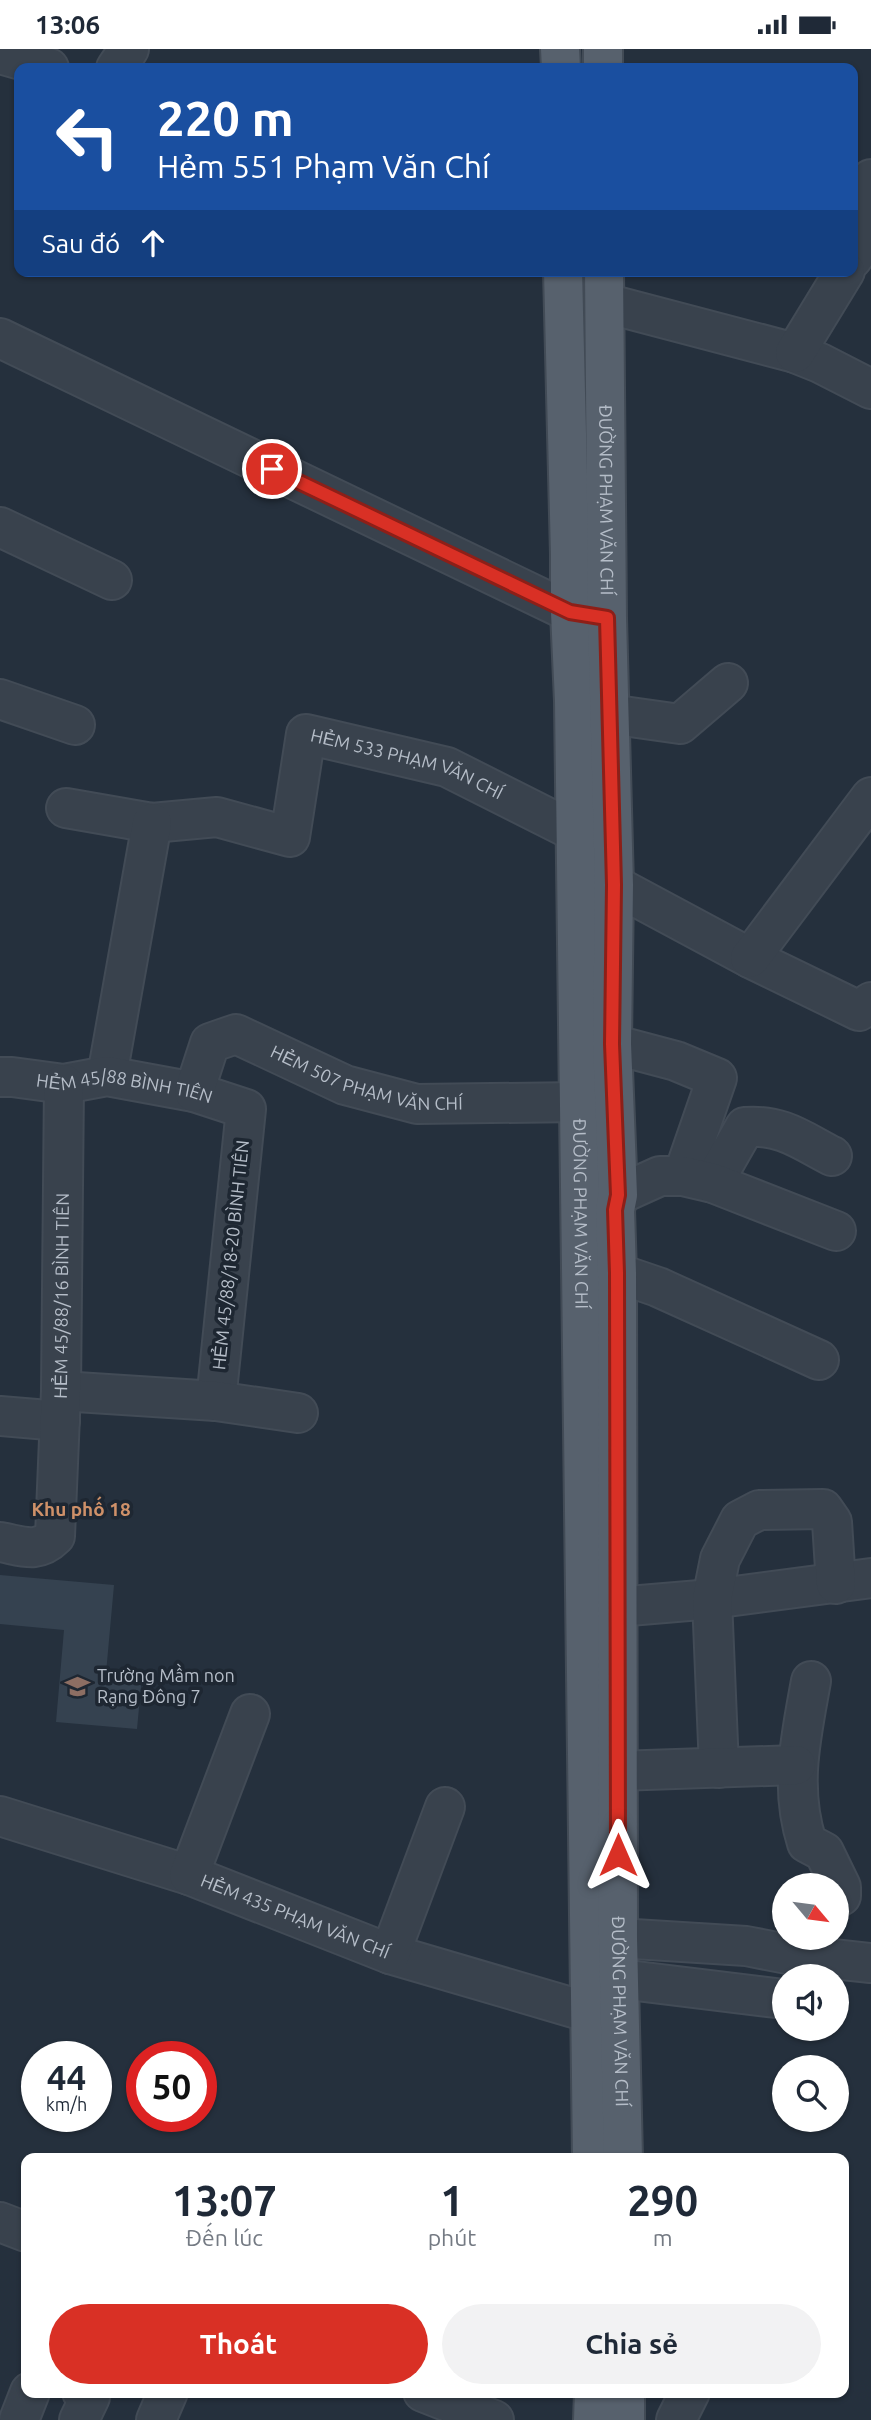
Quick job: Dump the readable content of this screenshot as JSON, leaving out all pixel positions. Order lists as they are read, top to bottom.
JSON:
{
  "streets": {
    "main road": ["ĐƯỜNG PHẠM VĂN CHÍ"],
    "street": [
      "HẺM 533 PHẠM VĂN CHÍ",
      "HẺM 507 PHẠM VĂN CHÍ",
      "HẺM 45/88 BÌNH TIÊN",
      "HẺM 45/88/18-20 BÌNH TIÊN",
      "HẺM 45/88/16 BÌNH TIÊN",
      "HẺM 435 PHẠM VĂN CHÍ"
    ]
  },
  "crossings": [
    ["ĐƯỜNG PHẠM VĂN CHÍ", "HẺM 533 PHẠM VĂN CHÍ"],
    ["ĐƯỜNG PHẠM VĂN CHÍ", "HẺM 507 PHẠM VĂN CHÍ"],
    ["ĐƯỜNG PHẠM VĂN CHÍ", "HẺM 435 PHẠM VĂN CHÍ"],
    ["HẺM 507 PHẠM VĂN CHÍ", "HẺM 45/88 BÌNH TIÊN"],
    ["HẺM 45/88 BÌNH TIÊN", "HẺM 45/88/18-20 BÌNH TIÊN"],
    ["HẺM 45/88 BÌNH TIÊN", "HẺM 45/88/16 BÌNH TIÊN"]
  ],
  "districts": ["Khu phố 18"],
  "places": {
    "school or university": ["Trường Mầm non Rạng Đông 7"]
  },
  "north": "bottom right",
  "page": {
    "status": "13:06",
    "turn": ["220 m", "Hẻm 551 Phạm Văn Chí"],
    "then": "Sau đó",
    "speed": "44 km/h",
    "limit": "50",
    "eta": [
      "13:07",
      "Đến lúc",
      "1",
      "phút",
      "290",
      "m"
    ],
    "buttons": ["Thoát", "Chia sẻ"]
  }
}
